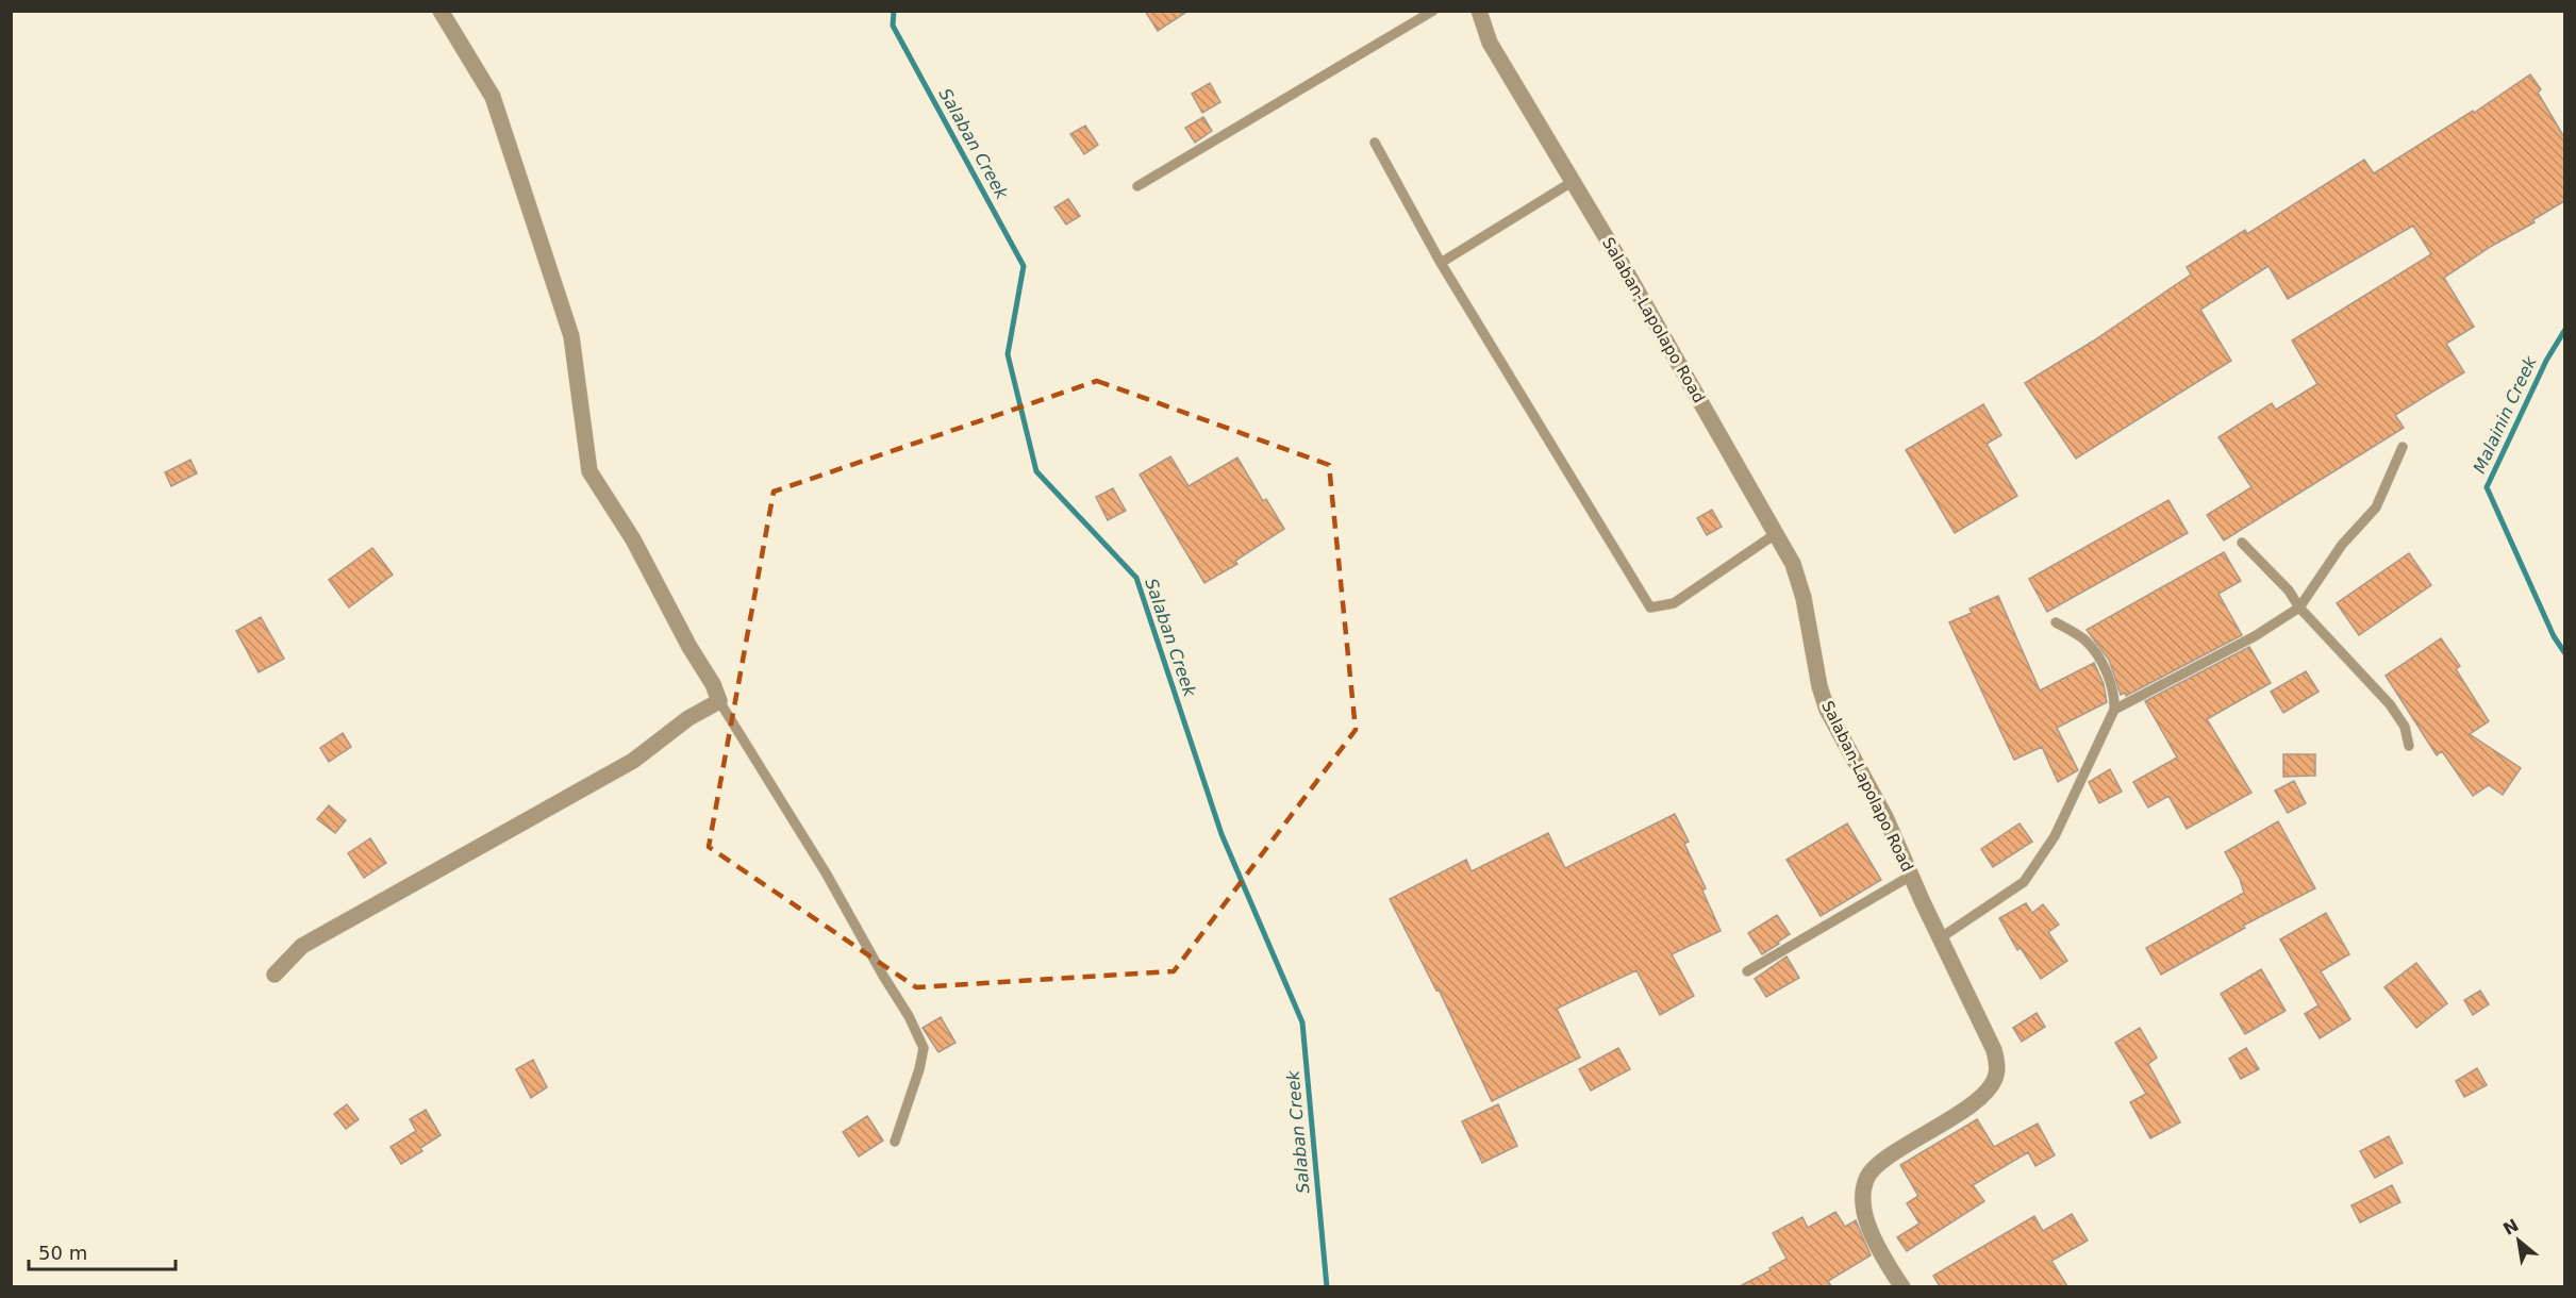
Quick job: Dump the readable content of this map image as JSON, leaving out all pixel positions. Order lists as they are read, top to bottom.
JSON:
{
  "streets": {
    "street": ["Salaban-Lapolapo Road"]
  },
  "water": ["Salaban Creek", "Malainin Creek"],
  "scale_bar": "50 m",
  "north": "top left"
}
